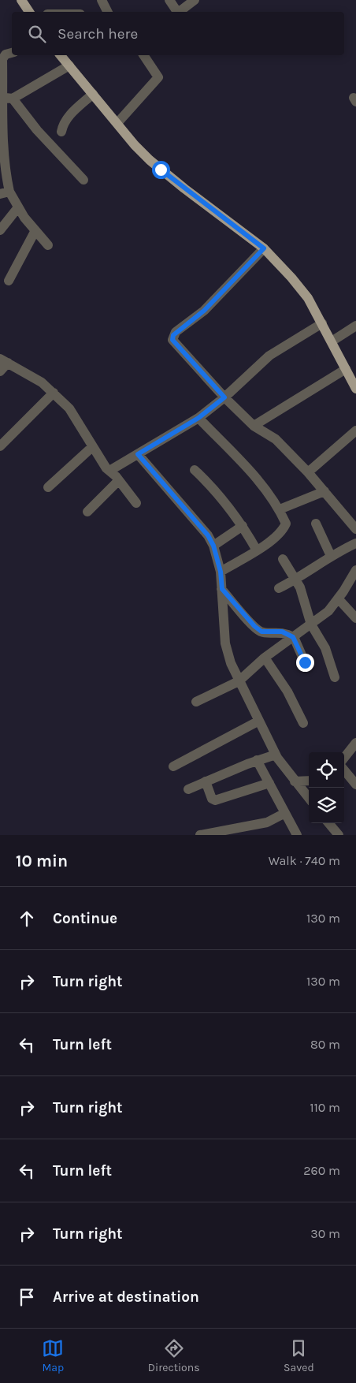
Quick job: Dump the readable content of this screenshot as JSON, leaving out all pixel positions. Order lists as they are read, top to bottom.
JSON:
{
  "page": {
    "search": "Search here",
    "heading": ["10 min", "Walk · 740 m"],
    "list": [
      ["Continue", "130 m"],
      ["Turn right", "130 m"],
      ["Turn left", "80 m"],
      ["Turn right", "110 m"],
      ["Turn left", "260 m"],
      ["Turn right", "30 m"],
      "Arrive at destination"
    ],
    "nav": ["Map", "Directions", "Saved"]
  }
}
